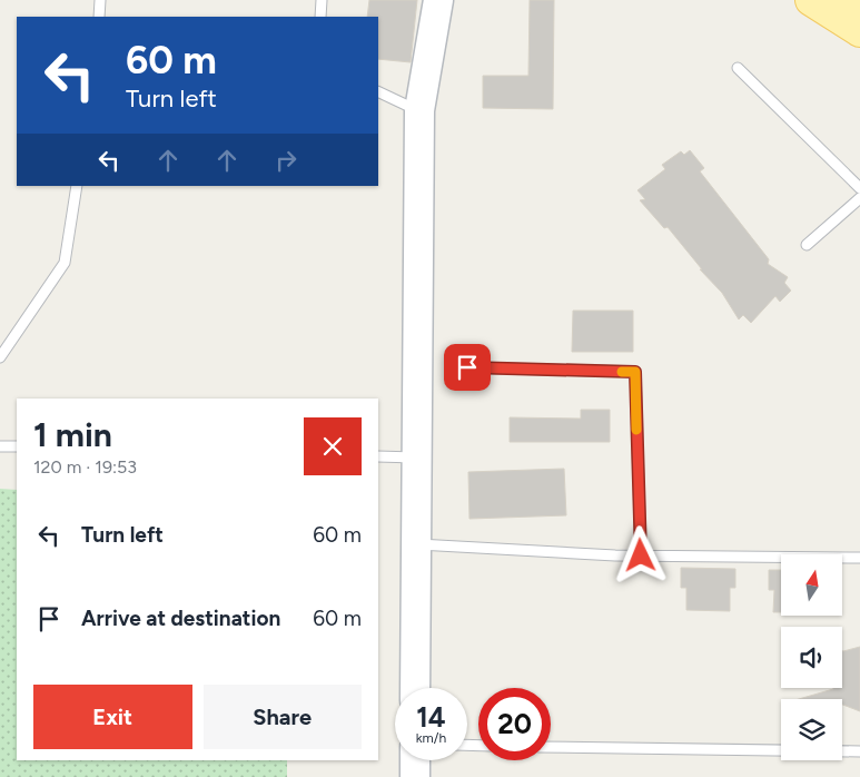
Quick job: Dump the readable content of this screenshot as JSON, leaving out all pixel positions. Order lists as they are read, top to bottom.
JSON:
{
  "north": "top",
  "page": {
    "turn": ["60 m", "Turn left"],
    "heading": ["1 min", "120 m · 19:53"],
    "list": [
      {
        "name": "Turn left",
        "value": "60 m"
      },
      {
        "name": "Arrive at destination",
        "value": "60 m"
      }
    ],
    "buttons": ["Exit", "Share"],
    "speed": "14 km/h",
    "limit": "20"
  }
}
